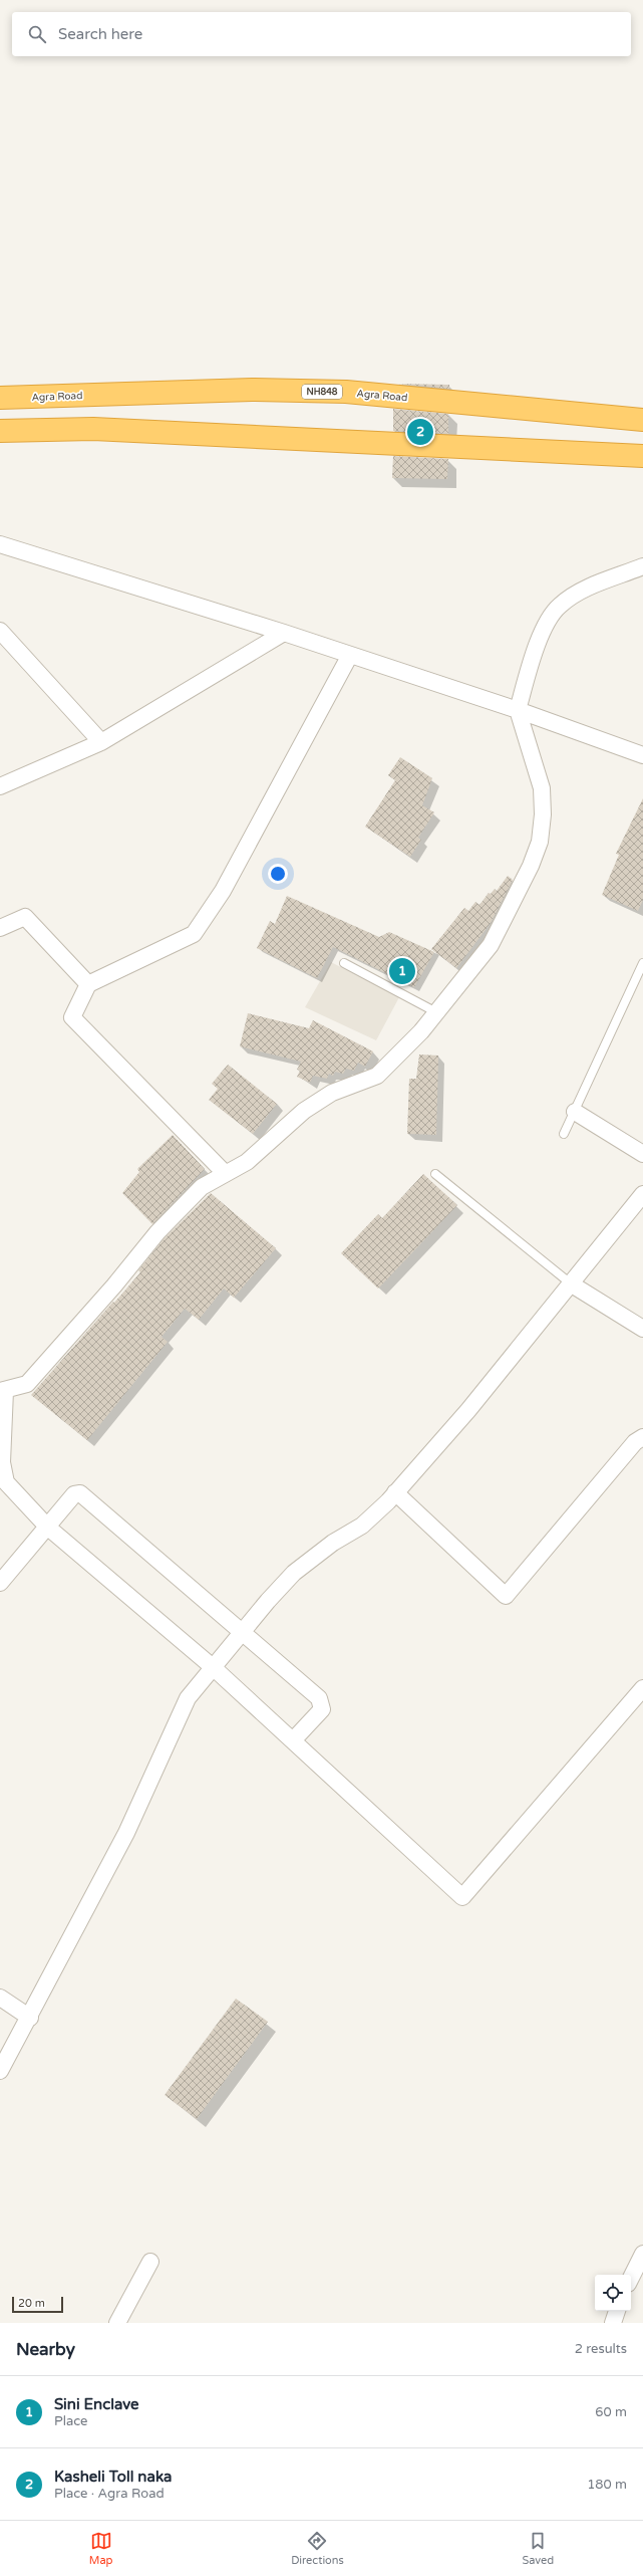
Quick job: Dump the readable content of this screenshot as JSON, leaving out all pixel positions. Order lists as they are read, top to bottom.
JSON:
{
  "streets": {
    "highway": ["NH848", "Agra Road"]
  },
  "scale_bar": "20 m",
  "page": {
    "search": "Search here",
    "pins": ["2", "1"],
    "scale": "20 m",
    "heading": ["Nearby", "2 results"],
    "list": [
      {
        "mark": "1",
        "name": "Sini Enclave",
        "note": "Place",
        "value": "60 m"
      },
      {
        "mark": "2",
        "name": "Kasheli Toll naka",
        "note": "Place · Agra Road",
        "value": "180 m"
      }
    ],
    "nav": ["Map", "Directions", "Saved"]
  }
}
